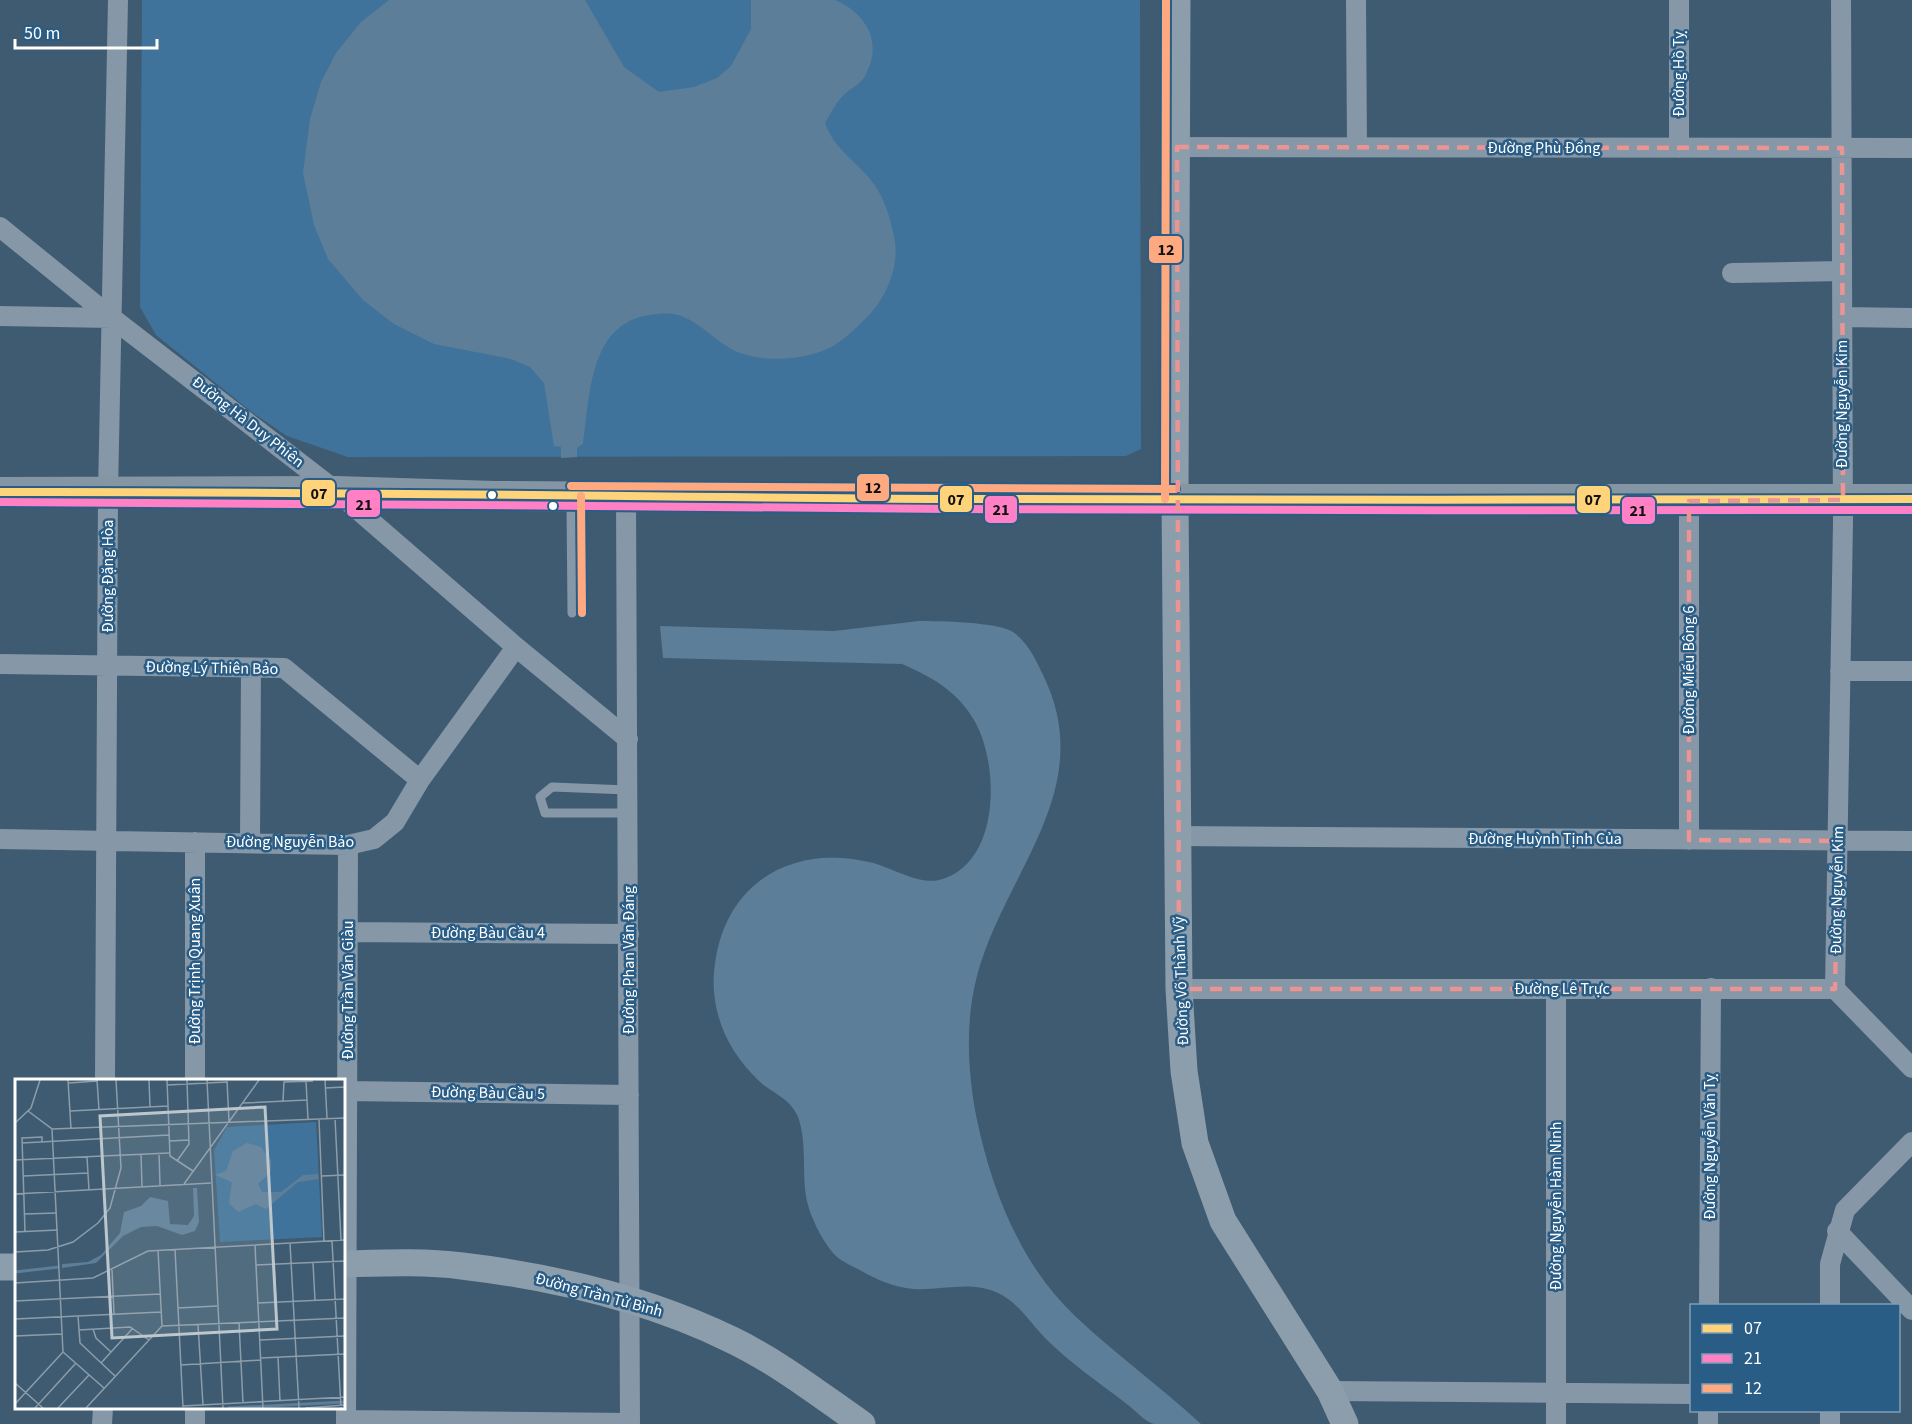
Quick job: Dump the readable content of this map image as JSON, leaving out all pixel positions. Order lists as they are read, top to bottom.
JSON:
{
  "streets": {
    "street": [
      "Đường Hồ Tỵ",
      "Đường Phù Đổng",
      "Đường Nguyễn Kim",
      "Đường Hà Duy Phiên",
      "Đường Đặng Hòa",
      "Đường Lý Thiên Bảo",
      "Đường Miếu Bông 6",
      "Đường Huỳnh Tịnh Của",
      "Đường Nguyễn Bảo",
      "Đường Bàu Cầu 4",
      "Đường Phan Văn Đáng",
      "Đường Trịnh Quang Xuân",
      "Đường Võ Thành Vỹ",
      "Đường Lê Trực",
      "Đường Trần Văn Giàu",
      "Đường Bàu Cầu 5",
      "Đường Nguyễn Văn Tỵ",
      "Đường Nguyễn Hàm Ninh",
      "Đường Trần Tử Bình"
    ]
  },
  "crossings": [
    ["Đường Hồ Tỵ", "Đường Phù Đổng"],
    ["Đường Phù Đổng", "Đường Nguyễn Kim"],
    ["Đường Phù Đổng", "Đường Võ Thành Vỹ"],
    ["Đường Nguyễn Kim", "Đường Huỳnh Tịnh Của"],
    ["Đường Nguyễn Kim", "Đường Lê Trực"],
    ["Đường Hà Duy Phiên", "Đường Đặng Hòa"],
    ["Đường Hà Duy Phiên", "Đường Nguyễn Bảo"],
    ["Đường Hà Duy Phiên", "Đường Phan Văn Đáng"],
    ["Đường Đặng Hòa", "Đường Lý Thiên Bảo"],
    ["Đường Đặng Hòa", "Đường Nguyễn Bảo"],
    ["Đường Lý Thiên Bảo", "Đường Nguyễn Bảo"],
    ["Đường Miếu Bông 6", "Đường Huỳnh Tịnh Của"],
    ["Đường Huỳnh Tịnh Của", "Đường Võ Thành Vỹ"],
    ["Đường Nguyễn Bảo", "Đường Trịnh Quang Xuân"],
    ["Đường Nguyễn Bảo", "Đường Trần Văn Giàu"],
    ["Đường Bàu Cầu 4", "Đường Phan Văn Đáng"],
    ["Đường Bàu Cầu 4", "Đường Trần Văn Giàu"],
    ["Đường Phan Văn Đáng", "Đường Bàu Cầu 5"],
    ["Đường Phan Văn Đáng", "Đường Trần Tử Bình"],
    ["Đường Võ Thành Vỹ", "Đường Lê Trực"],
    ["Đường Lê Trực", "Đường Nguyễn Văn Tỵ"],
    ["Đường Lê Trực", "Đường Nguyễn Hàm Ninh"],
    ["Đường Trần Văn Giàu", "Đường Bàu Cầu 5"],
    ["Đường Trần Văn Giàu", "Đường Trần Tử Bình"]
  ],
  "lines": ["transit line 12", "transit line 07", "transit line 21"],
  "legend": ["07", "21", "12"],
  "scale_bar": "50 m"
}
